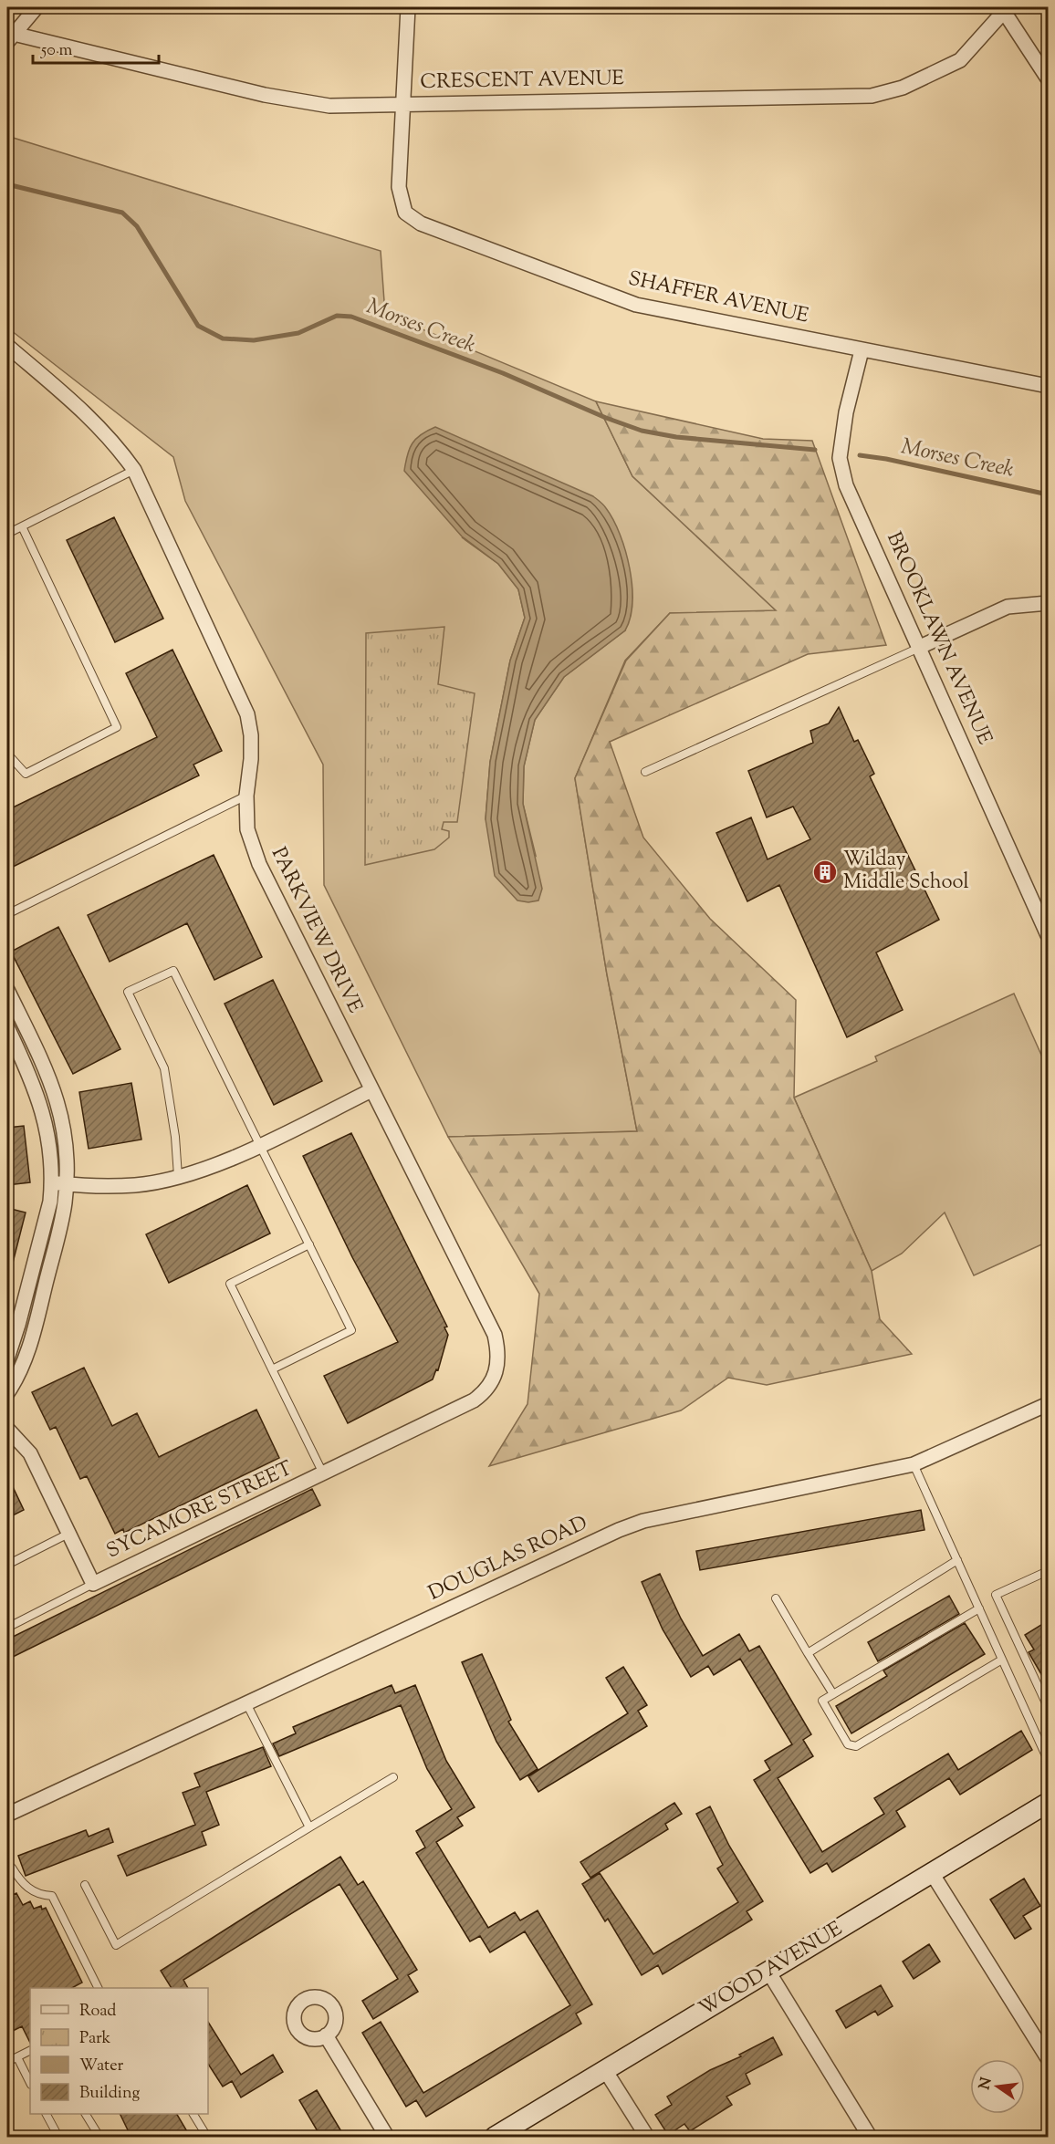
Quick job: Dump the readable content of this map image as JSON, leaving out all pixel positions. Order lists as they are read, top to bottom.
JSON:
{
  "streets": {
    "main road": ["WOOD AVENUE"],
    "street": [
      "CRESCENT AVENUE",
      "SHAFFER AVENUE",
      "BROOKLAWN AVENUE",
      "PARKVIEW DRIVE",
      "SYCAMORE STREET",
      "DOUGLAS ROAD"
    ]
  },
  "crossings": [
    ["CRESCENT AVENUE", "SHAFFER AVENUE"],
    ["SHAFFER AVENUE", "BROOKLAWN AVENUE"],
    ["PARKVIEW DRIVE", "SYCAMORE STREET"]
  ],
  "water": ["Morses Creek"],
  "places": {
    "building": ["Wilday Middle School"]
  },
  "legend": [
    "Road",
    "Park",
    "Water",
    "Building"
  ],
  "scale_bar": "50 m",
  "north": "left"
}
